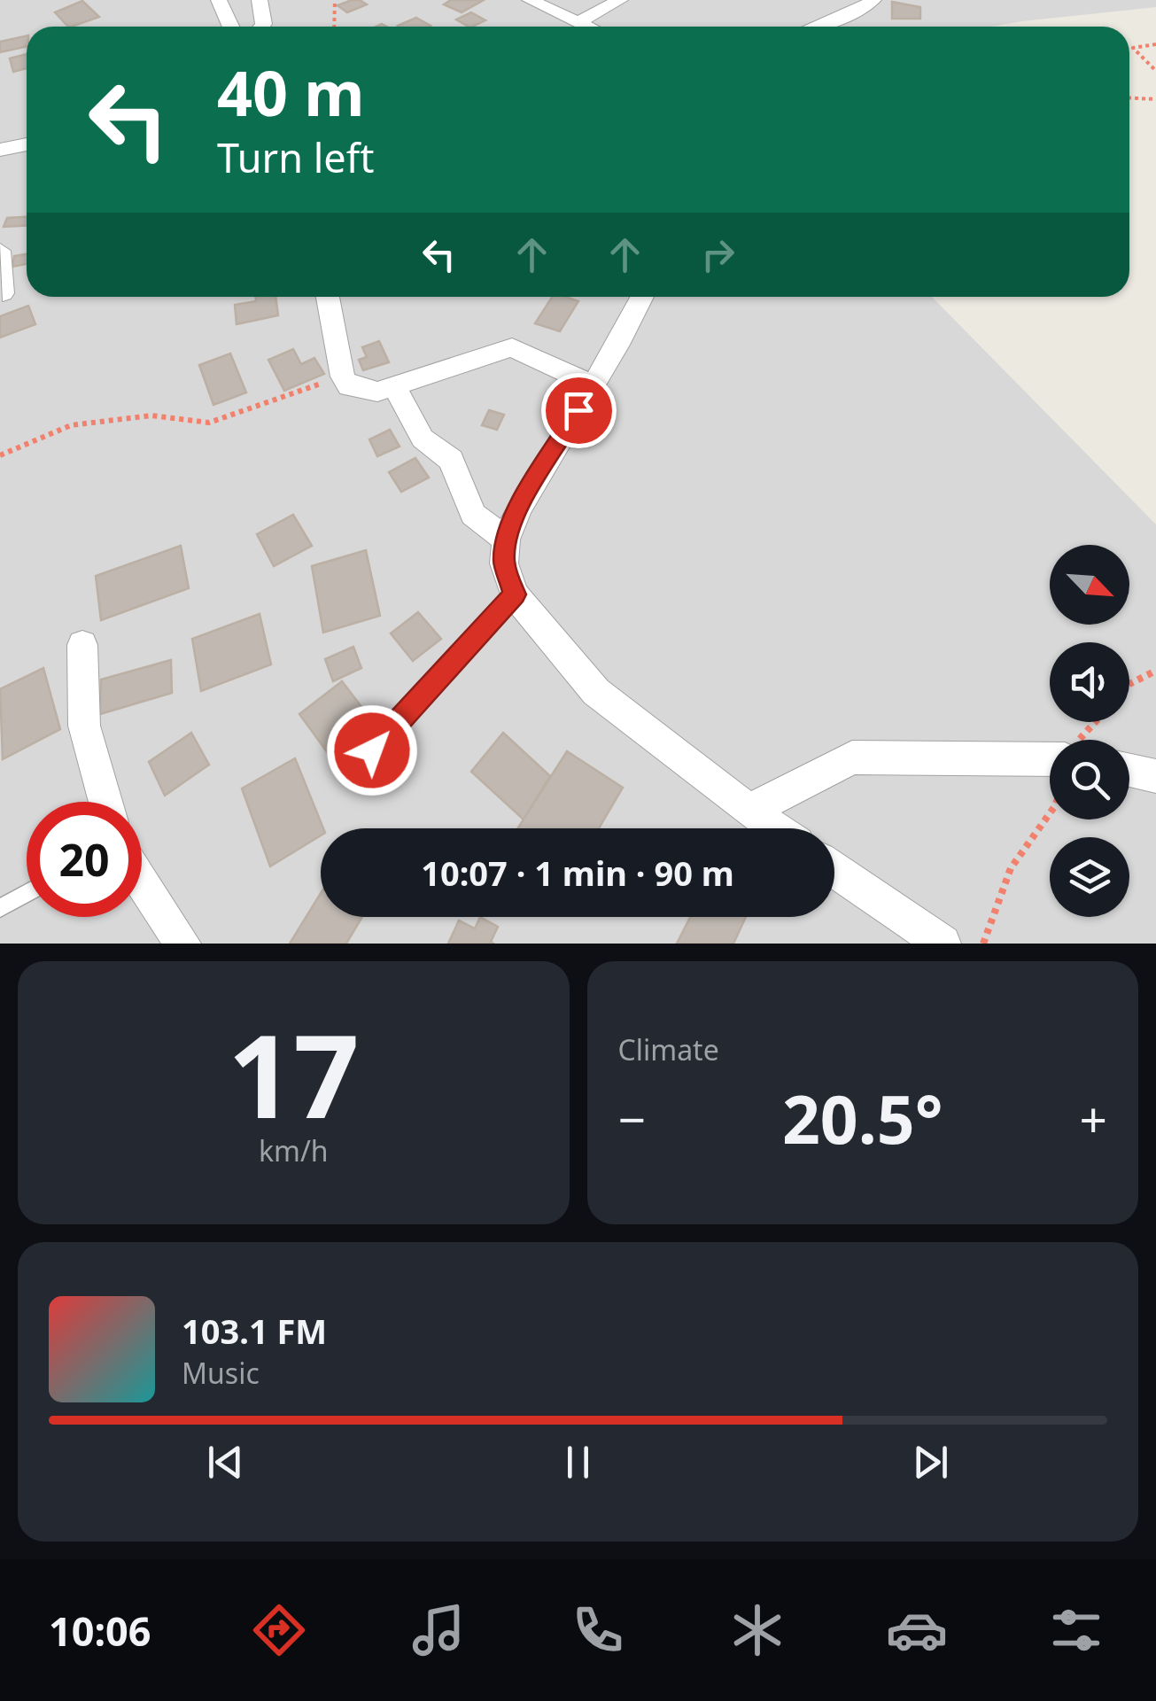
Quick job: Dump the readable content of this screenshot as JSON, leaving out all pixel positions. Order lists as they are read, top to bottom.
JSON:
{
  "north": "bottom right",
  "page": {
    "turn": ["40 m", "Turn left"],
    "limit": "20",
    "trip": "10:07 · 1 min · 90 m",
    "tile": [
      ["17", "km/h"],
      "Climate"
    ],
    "heat": ["−", "20.5°", "+"],
    "song": ["103.1 FM", "Music"],
    "tabs": "10:06"
  }
}
